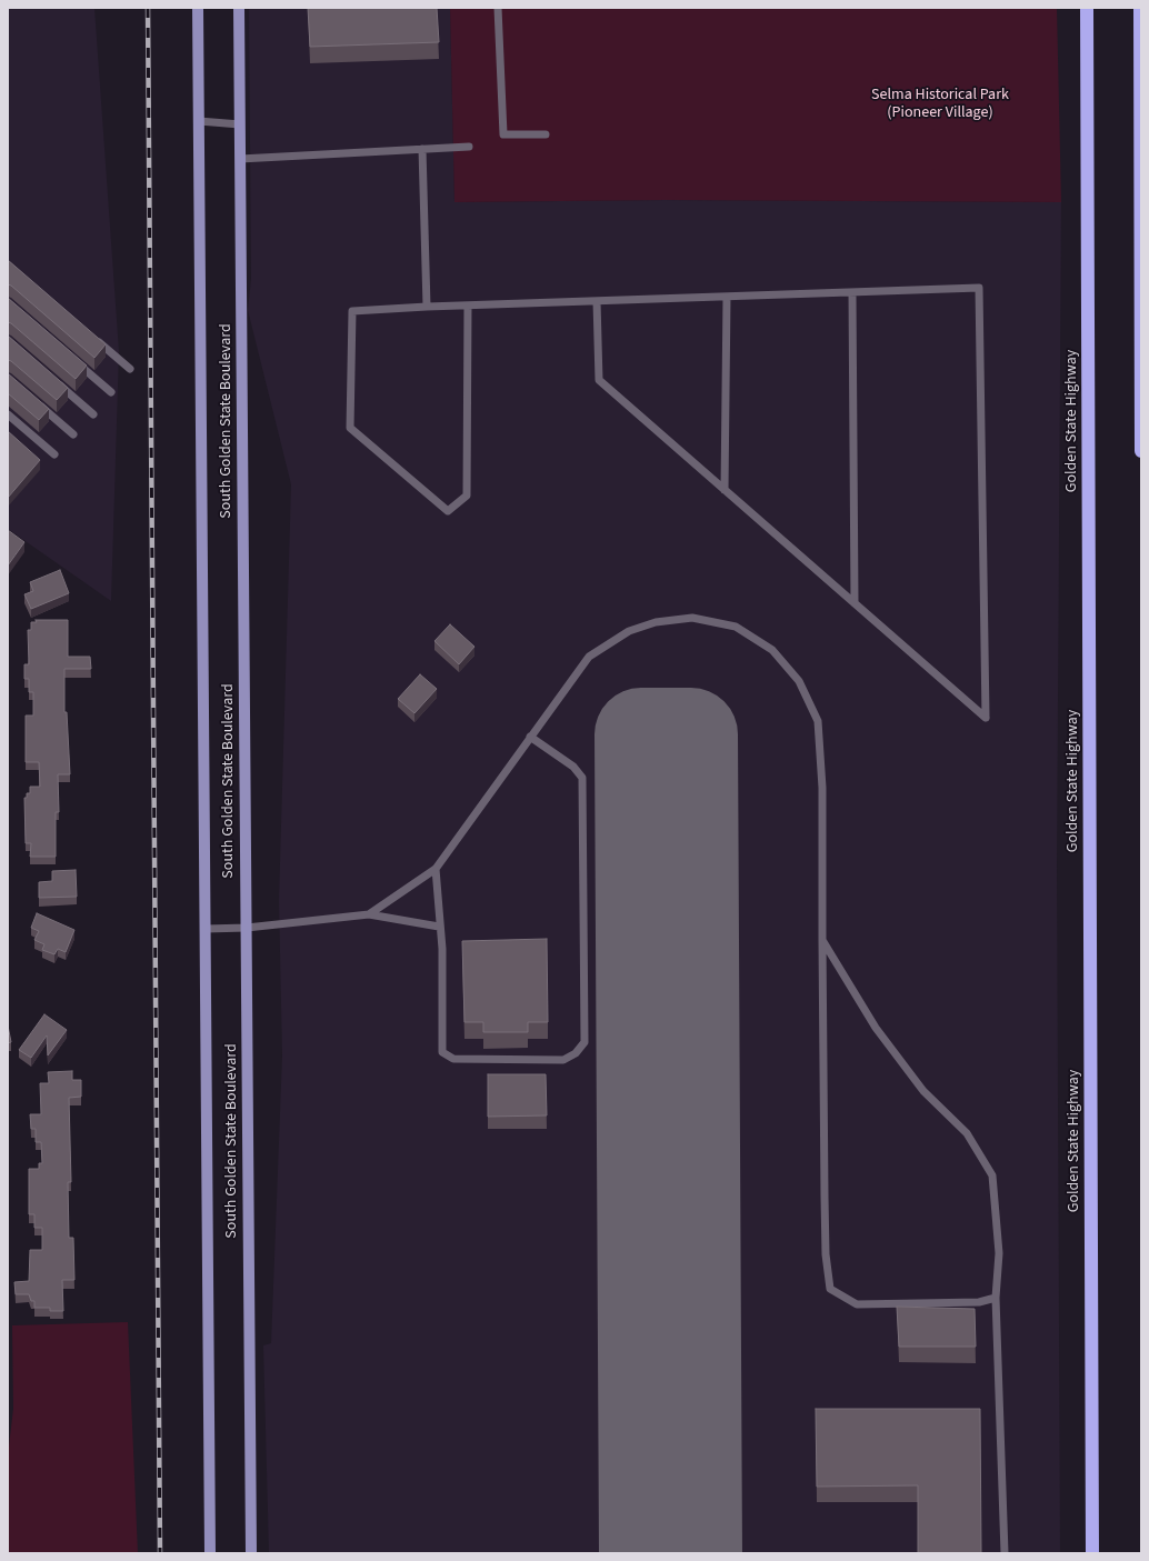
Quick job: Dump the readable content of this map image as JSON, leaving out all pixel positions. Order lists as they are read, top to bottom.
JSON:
{
  "streets": {
    "highway": ["Golden State Highway"],
    "main road": ["South Golden State Boulevard"]
  },
  "parks": ["Selma Historical Park (Pioneer Village)"]
}
